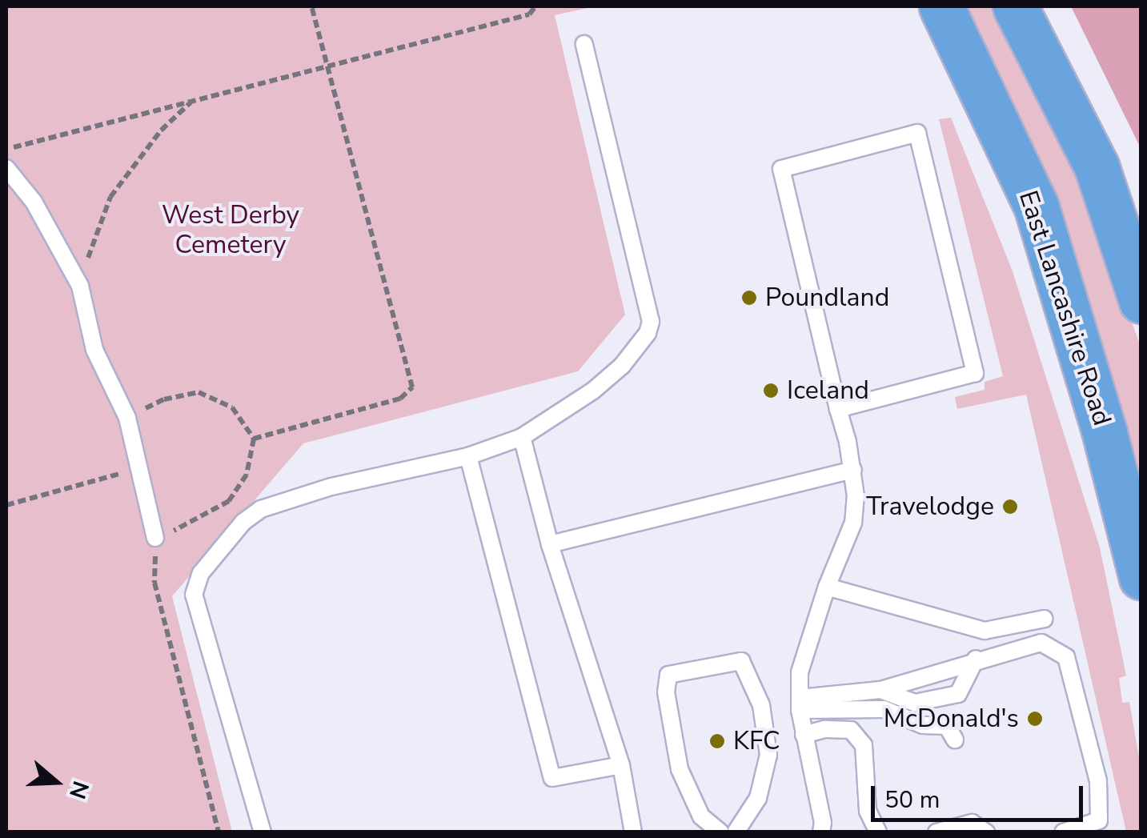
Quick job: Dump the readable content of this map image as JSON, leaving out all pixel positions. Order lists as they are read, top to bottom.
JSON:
{
  "streets": {
    "highway": ["East Lancashire Road"]
  },
  "parks": ["West Derby Cemetery"],
  "places": [
    "Poundland",
    "Iceland",
    "Travelodge",
    "McDonald's",
    "KFC"
  ],
  "scale_bar": "50 m",
  "north": "right"
}
